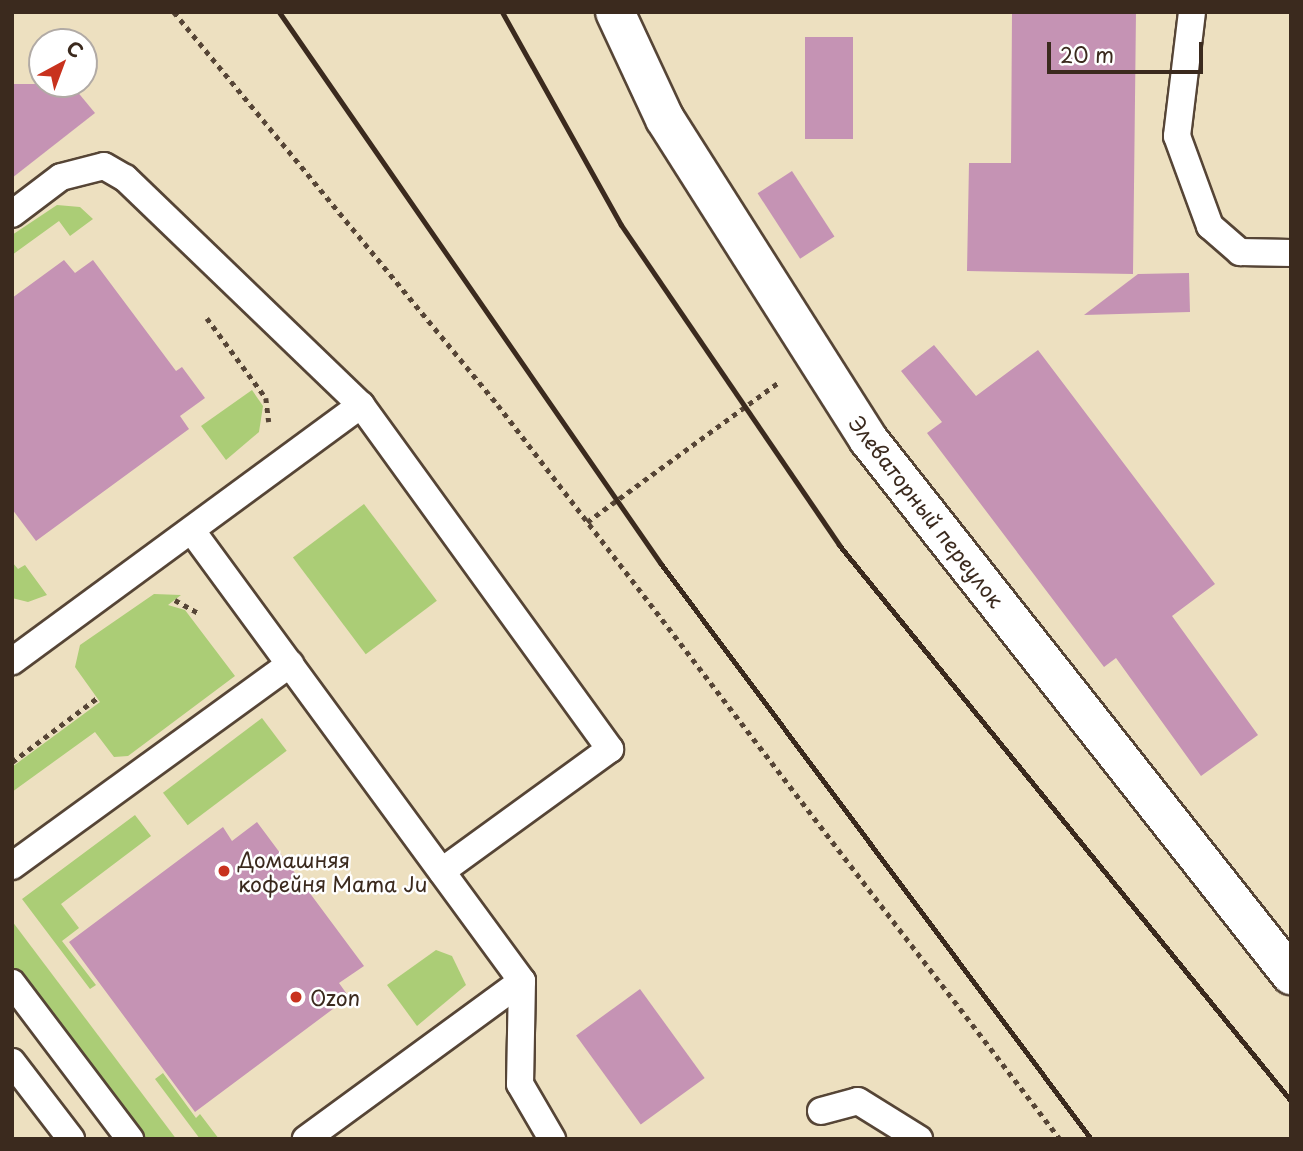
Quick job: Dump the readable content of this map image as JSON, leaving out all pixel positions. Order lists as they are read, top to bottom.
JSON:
{
  "streets": {
    "street": ["Элеваторный переулок"]
  },
  "places": ["Домашняя кофейня Mama Ju", "Ozon"],
  "scale_bar": "20 m",
  "north": "top right"
}
